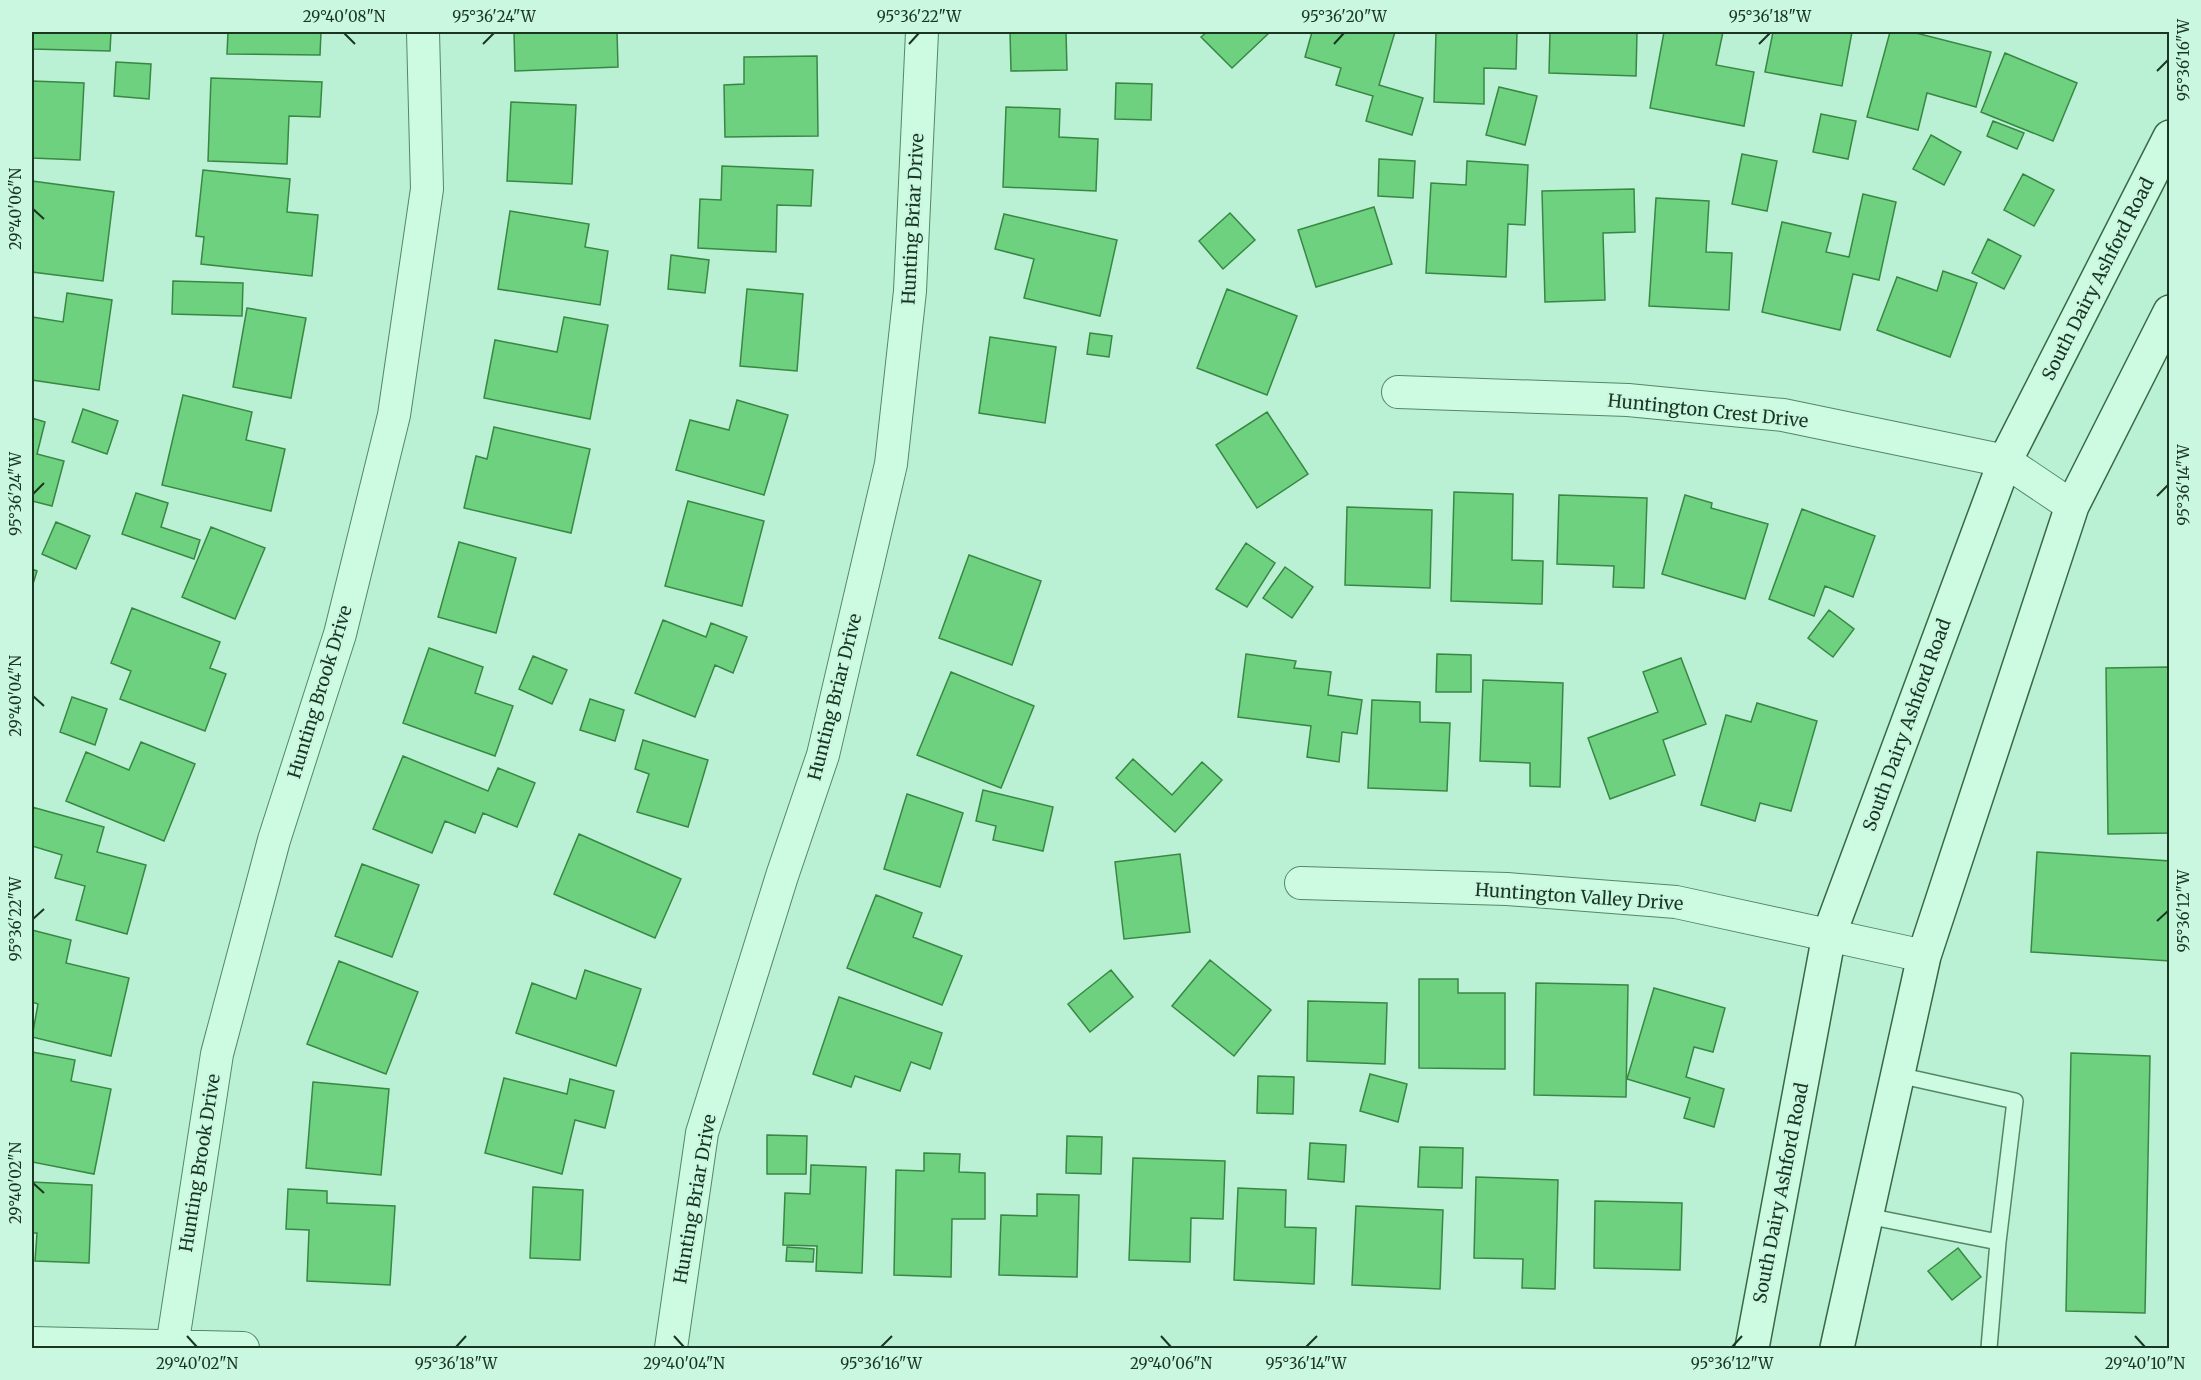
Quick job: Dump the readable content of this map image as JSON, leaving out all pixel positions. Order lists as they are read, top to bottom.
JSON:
{
  "streets": {
    "main road": ["South Dairy Ashford Road"],
    "street": [
      "Hunting Briar Drive",
      "Huntington Crest Drive",
      "Hunting Brook Drive",
      "Huntington Valley Drive"
    ]
  },
  "crossings": [
    ["South Dairy Ashford Road", "Huntington Crest Drive"],
    ["South Dairy Ashford Road", "Huntington Valley Drive"]
  ],
  "coordinates": [
    "29°40'08\"N",
    "95°36'24\"W",
    "95°36'22\"W",
    "95°36'20\"W",
    "95°36'18\"W",
    "95°36'16\"W",
    "29°40'06\"N",
    "95°36'14\"W",
    "29°40'04\"N",
    "95°36'12\"W",
    "29°40'02\"N",
    "29°40'10\"N"
  ]
}
